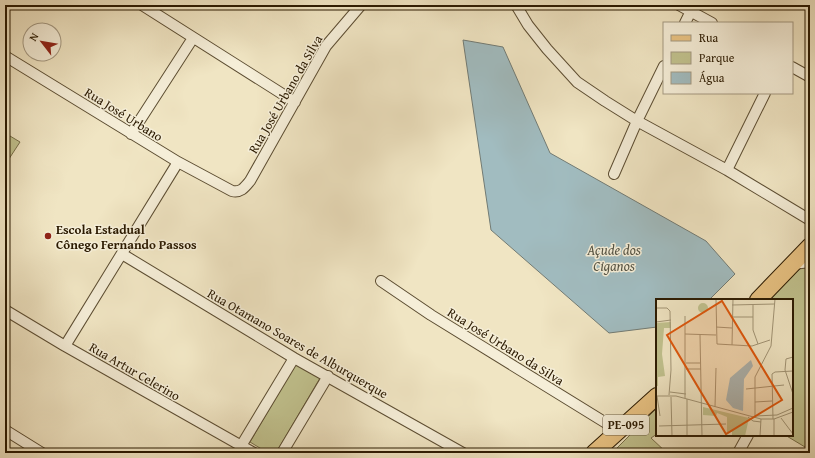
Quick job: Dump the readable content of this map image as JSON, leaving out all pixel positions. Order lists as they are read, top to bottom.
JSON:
{
  "streets": {
    "main road": ["PE-095"],
    "street": [
      "Rua José Urbano da Silva",
      "Rua José Urbano",
      "Rua Otamano Soares de Alburquerque",
      "Rua Artur Celerino"
    ]
  },
  "crossings": [
    ["Rua José Urbano da Silva", "Rua José Urbano"],
    ["Rua José Urbano da Silva", "PE-095"]
  ],
  "water": ["Açude dos Ciganos"],
  "places": ["Escola Estadual Cônego Fernando Passos"],
  "legend": ["Rua", "Parque", "Água"],
  "north": "top left"
}
